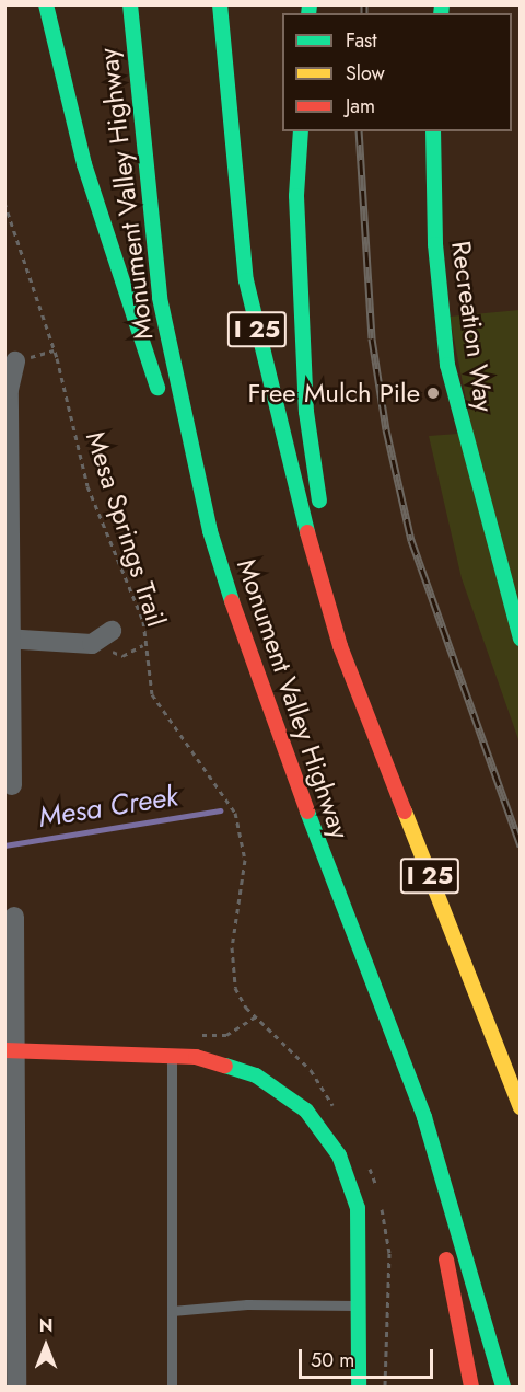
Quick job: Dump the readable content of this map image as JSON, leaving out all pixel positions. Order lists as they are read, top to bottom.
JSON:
{
  "streets": {
    "main road": ["Monument Valley Highway", "Recreation Way", "I 25"],
    "path": ["Mesa Springs Trail"]
  },
  "water": ["Mesa Creek"],
  "places": ["Free Mulch Pile"],
  "legend": ["Fast", "Slow", "Jam"],
  "scale_bar": "50 m",
  "north": "top"
}
